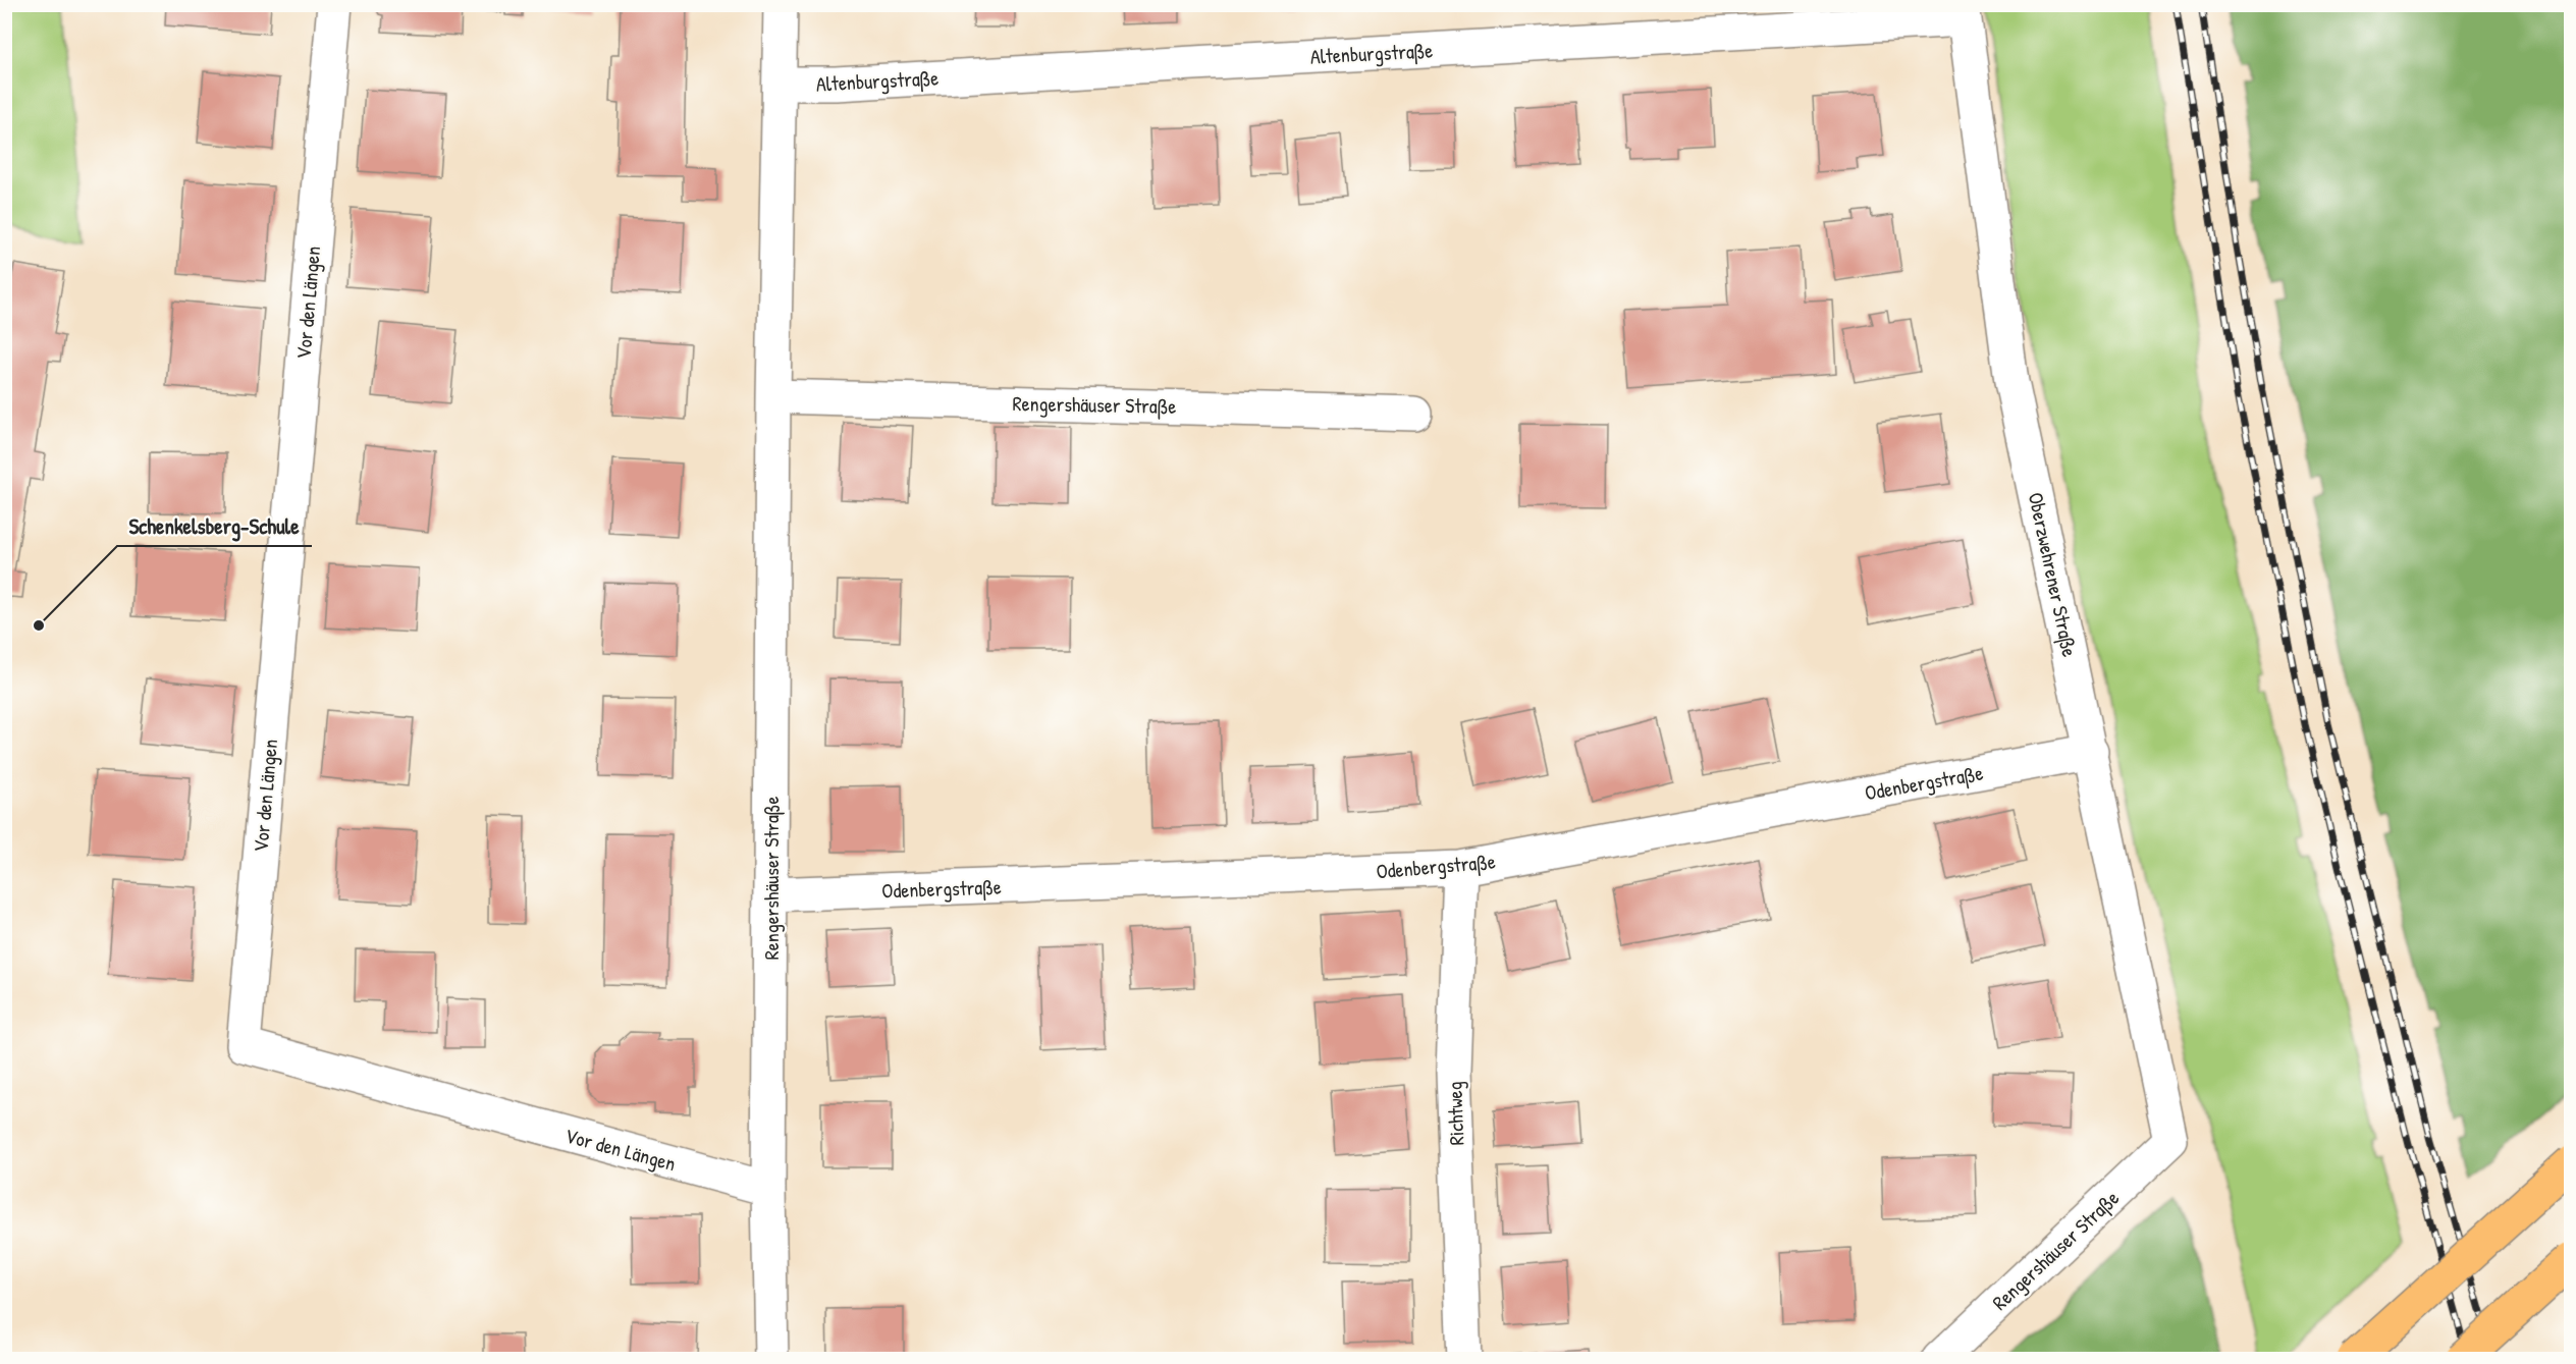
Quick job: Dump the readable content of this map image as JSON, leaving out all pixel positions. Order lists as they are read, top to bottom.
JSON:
{
  "streets": {
    "street": [
      "Altenburgstraße",
      "Vor den Längen",
      "Rengershäuser Straße",
      "Oberzwehrener Straße",
      "Odenbergstraße",
      "Richtweg"
    ]
  },
  "crossings": [
    ["Altenburgstraße", "Rengershäuser Straße"],
    ["Altenburgstraße", "Oberzwehrener Straße"],
    ["Vor den Längen", "Rengershäuser Straße"],
    ["Rengershäuser Straße", "Oberzwehrener Straße"],
    ["Rengershäuser Straße", "Odenbergstraße"],
    ["Oberzwehrener Straße", "Odenbergstraße"],
    ["Odenbergstraße", "Richtweg"]
  ],
  "places": ["Schenkelsberg-Schule"]
}
